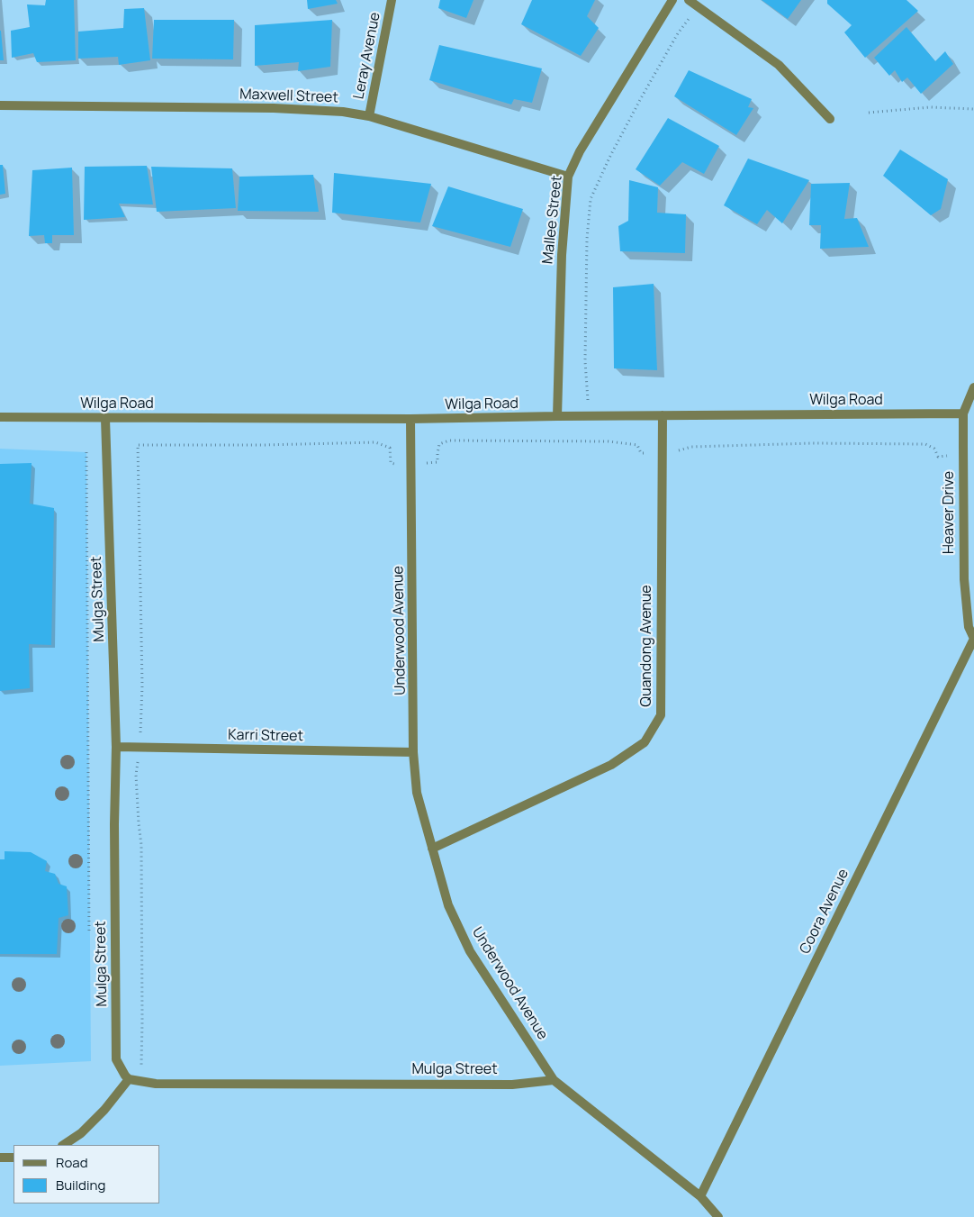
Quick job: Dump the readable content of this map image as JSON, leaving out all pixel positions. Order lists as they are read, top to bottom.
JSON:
{
  "streets": {
    "street": [
      "Leray Avenue",
      "Maxwell Street",
      "Mallee Street",
      "Wilga Road",
      "Heaver Drive",
      "Mulga Street",
      "Underwood Avenue",
      "Quandong Avenue",
      "Karri Street",
      "Coora Avenue"
    ]
  },
  "crossings": [
    ["Leray Avenue", "Maxwell Street"],
    ["Maxwell Street", "Mallee Street"],
    ["Mallee Street", "Wilga Road"],
    ["Wilga Road", "Heaver Drive"],
    ["Wilga Road", "Mulga Street"],
    ["Wilga Road", "Underwood Avenue"],
    ["Wilga Road", "Quandong Avenue"],
    ["Heaver Drive", "Coora Avenue"],
    ["Mulga Street", "Underwood Avenue"],
    ["Mulga Street", "Karri Street"],
    ["Underwood Avenue", "Quandong Avenue"],
    ["Underwood Avenue", "Karri Street"],
    ["Underwood Avenue", "Coora Avenue"]
  ],
  "legend": ["Road", "Building"]
}
